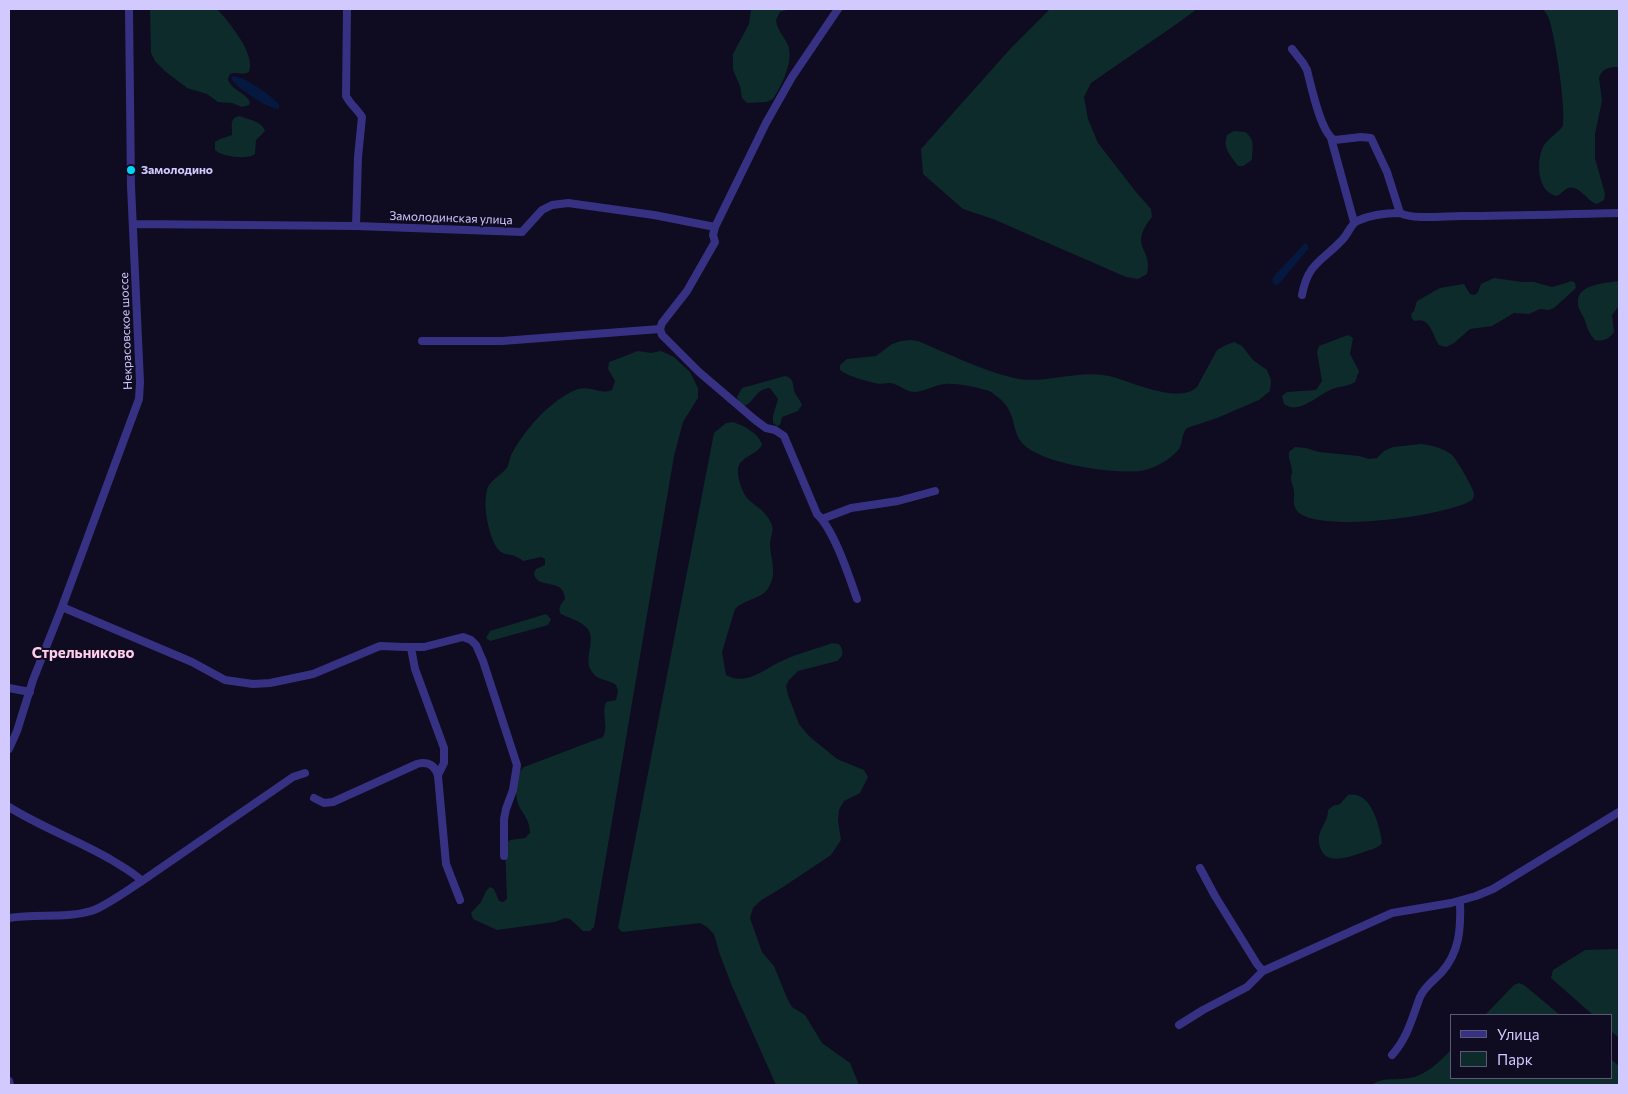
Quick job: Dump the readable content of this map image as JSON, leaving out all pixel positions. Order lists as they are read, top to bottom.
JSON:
{
  "streets": {
    "street": ["Замолодинская улица", "Некрасовское шоссе"]
  },
  "crossings": [
    ["Замолодинская улица", "Некрасовское шоссе"]
  ],
  "districts": ["Стрельниково"],
  "places": ["Замолодино"],
  "legend": ["Улица", "Парк"]
}
